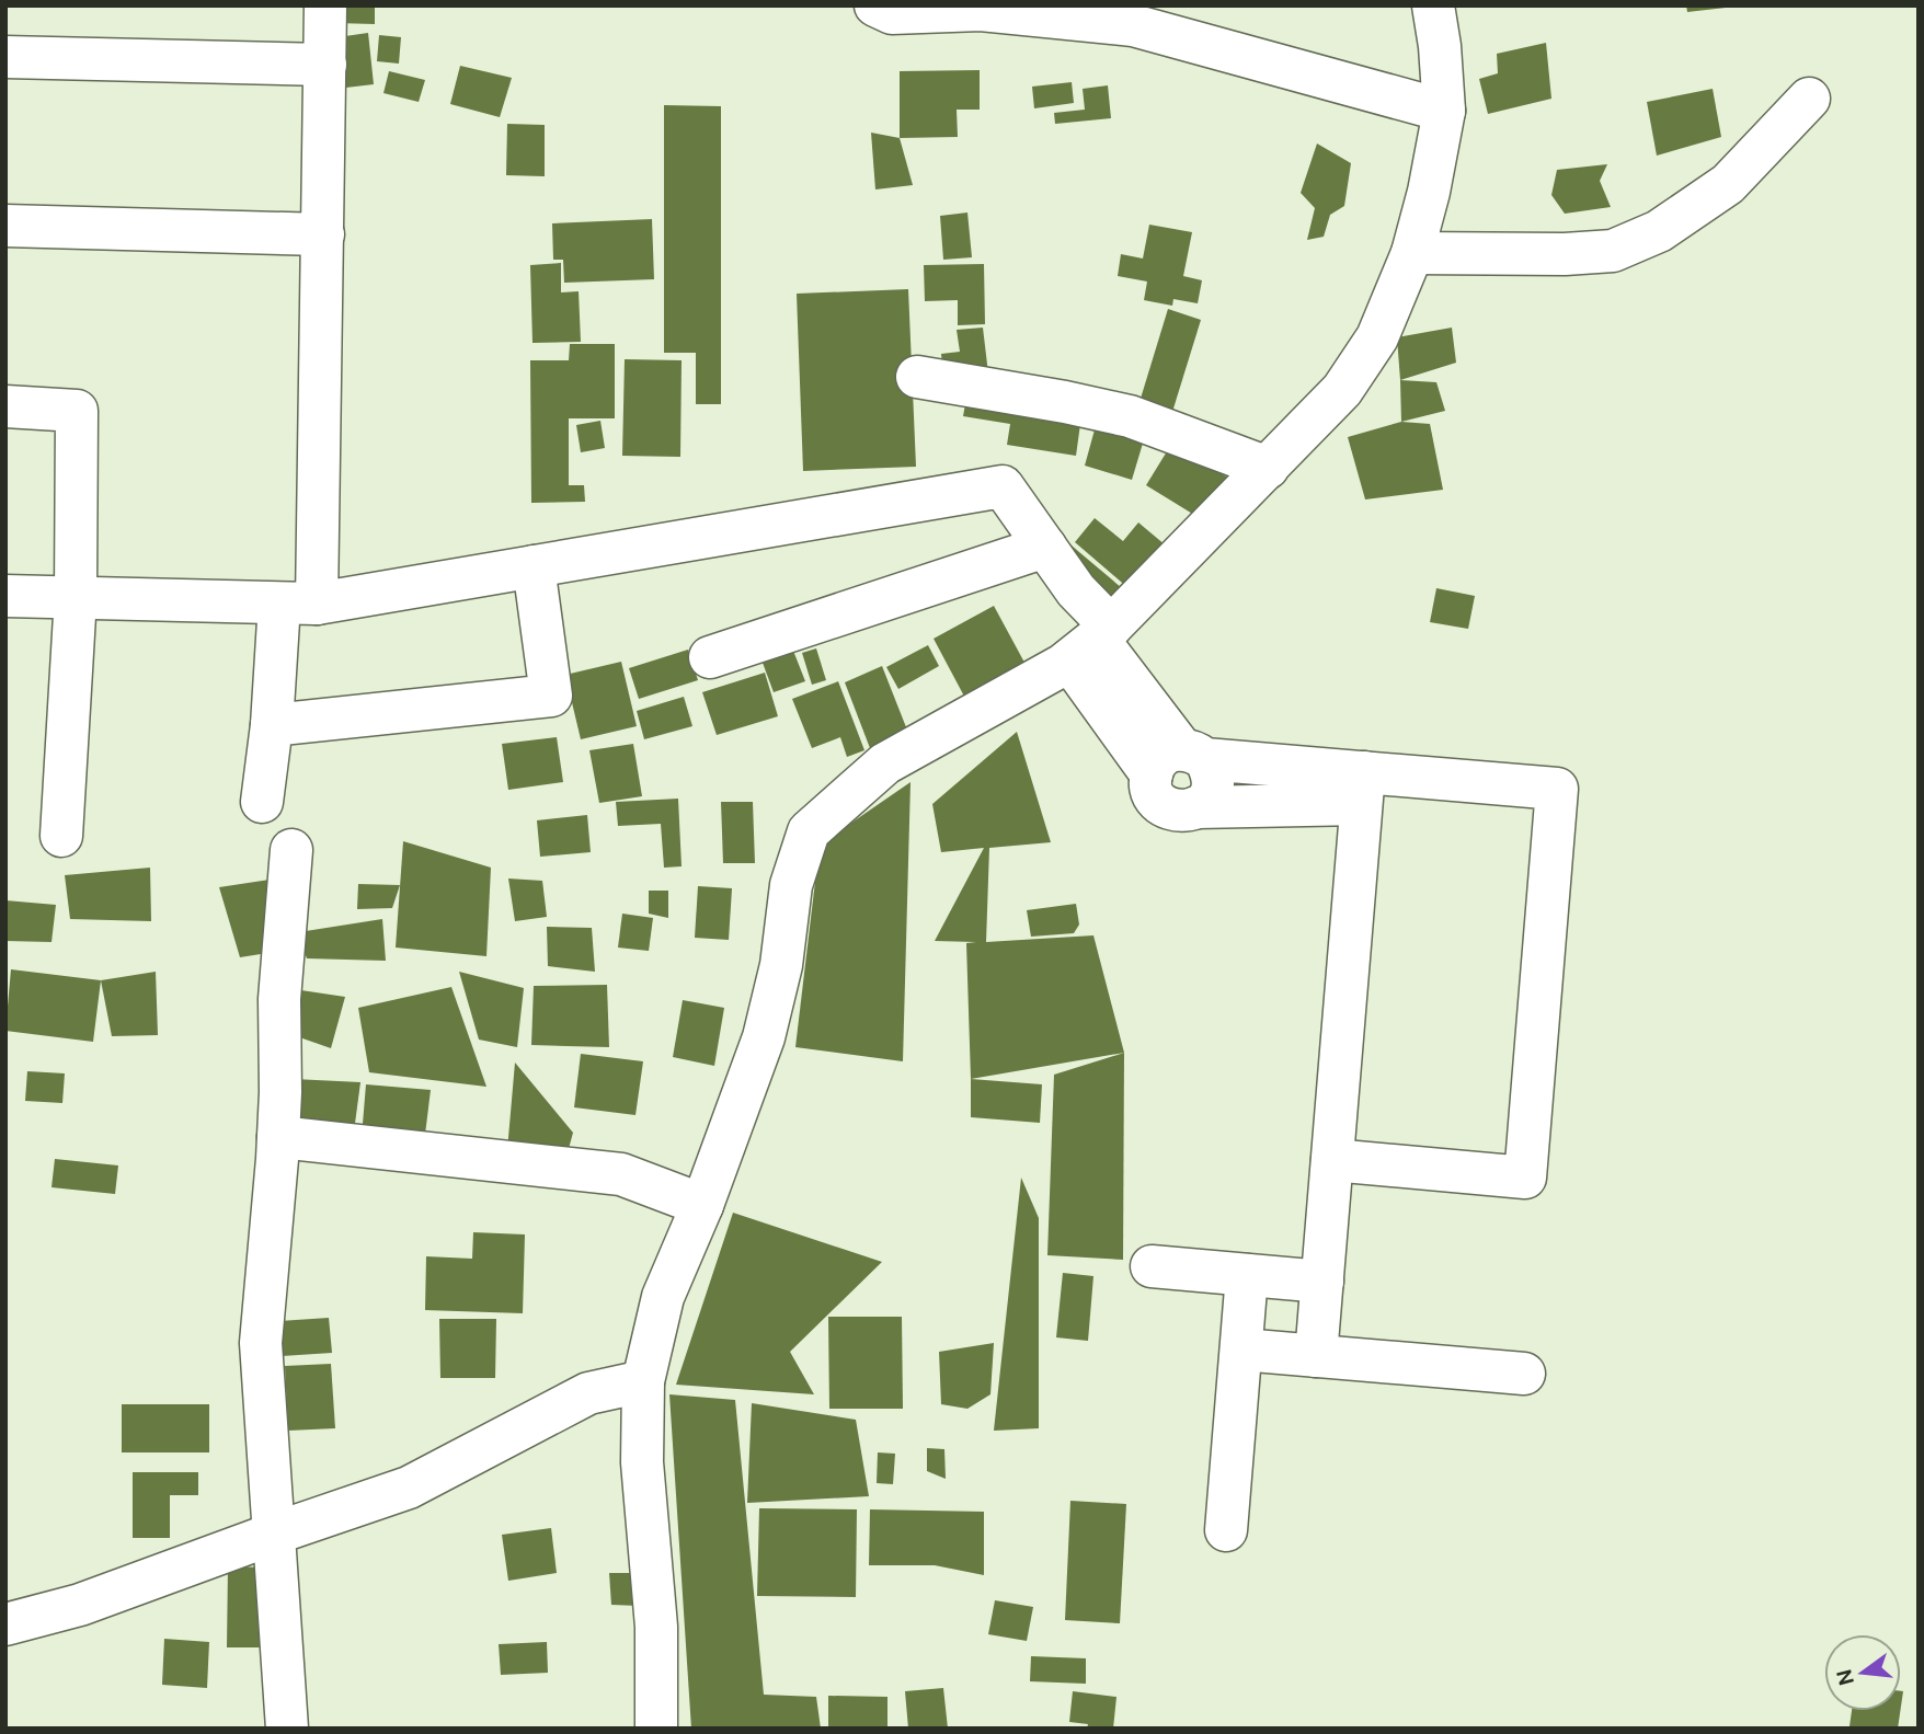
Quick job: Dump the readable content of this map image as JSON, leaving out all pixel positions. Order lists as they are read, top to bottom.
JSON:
{
  "north": "left"
}
